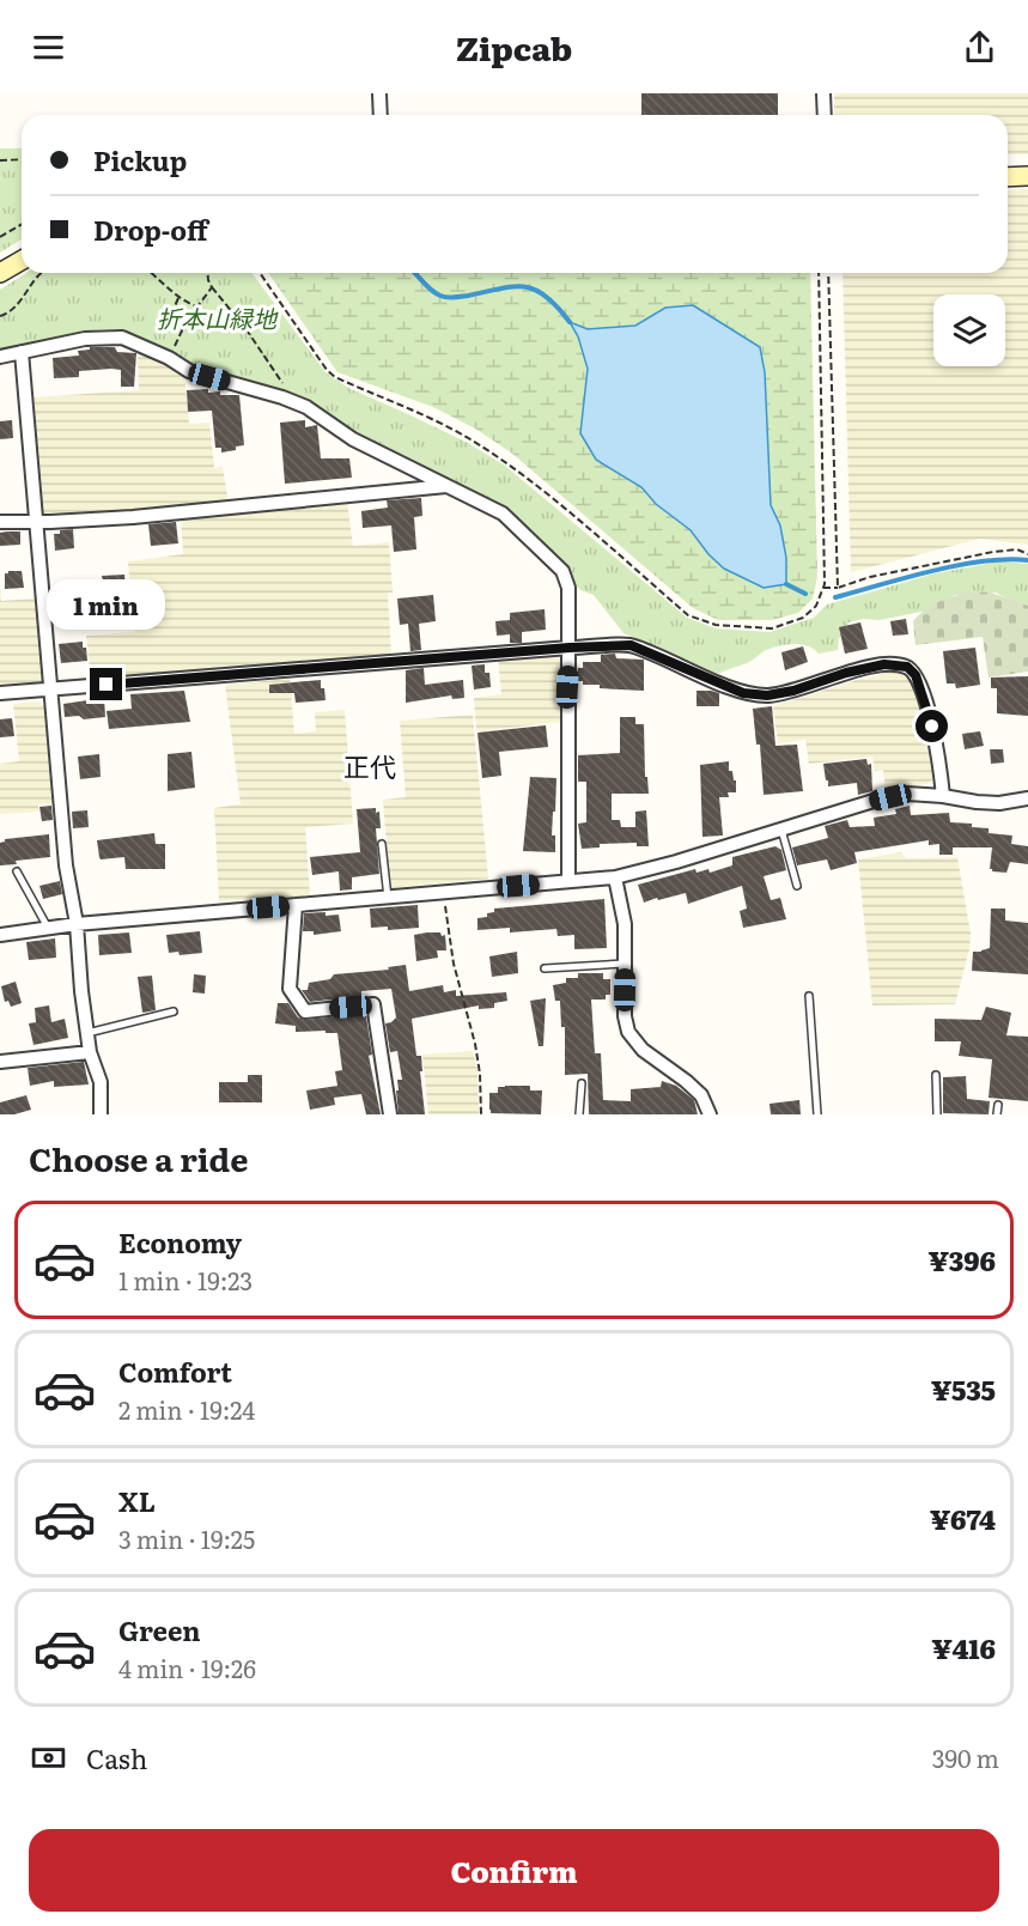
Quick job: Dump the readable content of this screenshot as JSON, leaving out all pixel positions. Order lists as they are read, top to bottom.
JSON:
{
  "districts": ["正代"],
  "parks": ["折本山緑地"],
  "page": {
    "header": "Zipcab",
    "banner": ["Pickup", "Drop-off"],
    "bubble": "1 min",
    "heading": "Choose a ride",
    "list": [
      {
        "name": "Economy",
        "note": "1 min · 19:23",
        "value": "¥396"
      },
      {
        "name": "Comfort",
        "note": "2 min · 19:24",
        "value": "¥535"
      },
      {
        "name": "XL",
        "note": "3 min · 19:25",
        "value": "¥674"
      },
      {
        "name": "Green",
        "note": "4 min · 19:26",
        "value": "¥416"
      }
    ],
    "pay": ["Cash", "390 m"],
    "buttons": "Confirm"
  }
}
